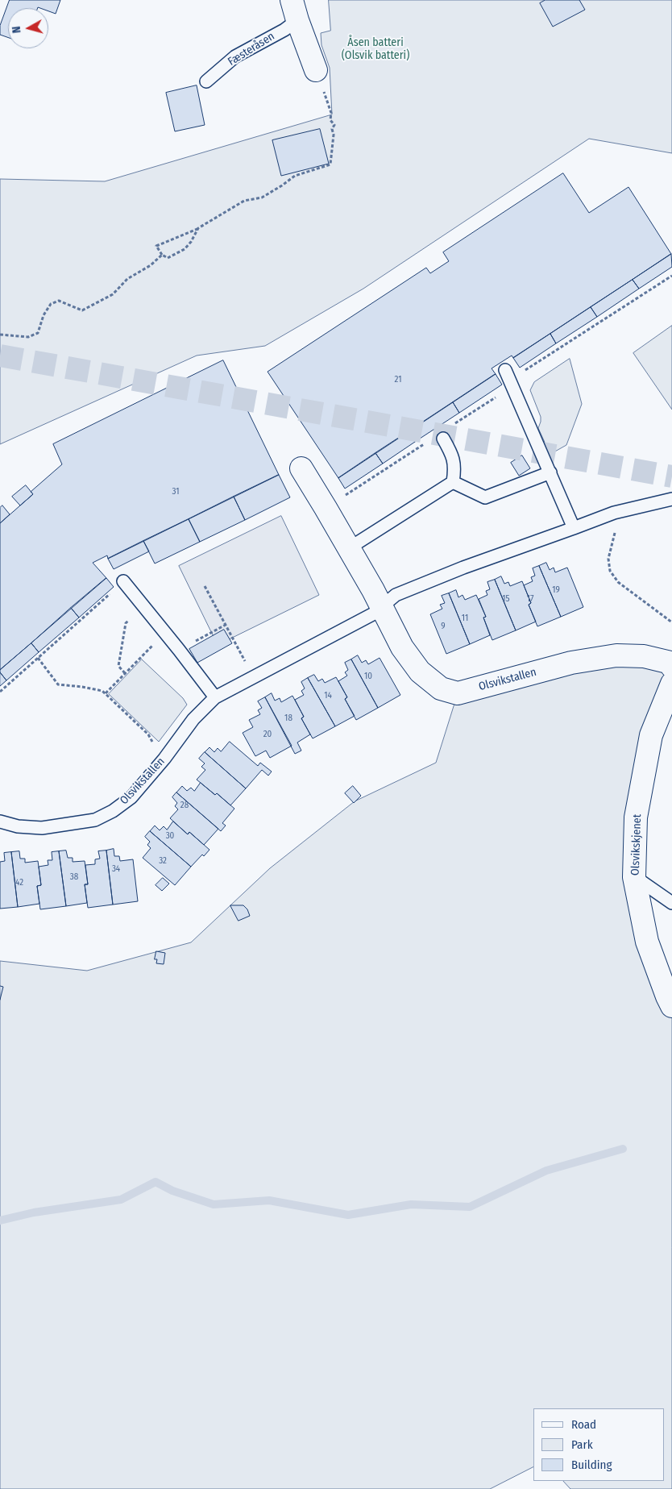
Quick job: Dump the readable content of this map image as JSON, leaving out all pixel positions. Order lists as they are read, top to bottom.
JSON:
{
  "streets": {
    "street": ["Fæsteråsen", "Olsvikstallen", "Olsvikskjenet"]
  },
  "parks": ["Åsen batteri (Olsvik batteri)"],
  "house_numbers": [
    "21",
    "31",
    "19",
    "15",
    "17",
    "11",
    "9",
    "10",
    "14",
    "18",
    "20",
    "28",
    "30",
    "32",
    "34",
    "38",
    "42"
  ],
  "legend": ["Road", "Park", "Building"],
  "north": "left"
}
